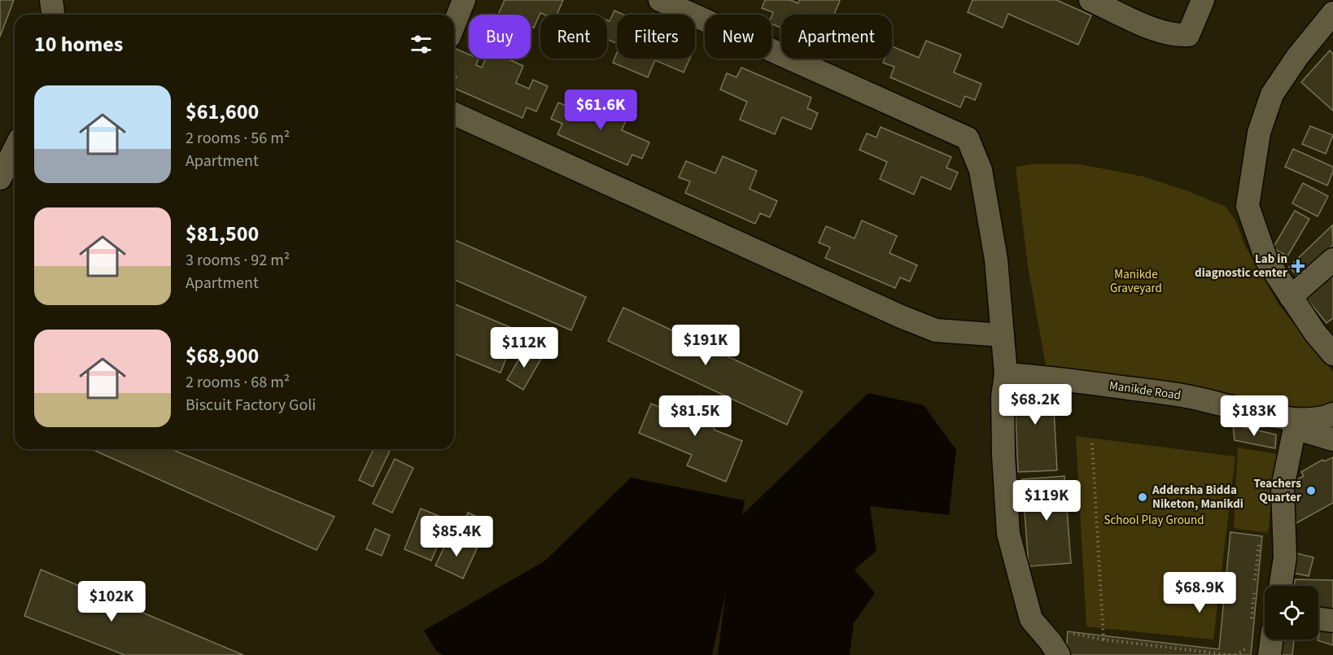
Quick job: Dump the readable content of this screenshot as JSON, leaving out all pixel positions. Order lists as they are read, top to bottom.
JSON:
{
  "streets": {
    "street": ["Manikde Road"]
  },
  "parks": ["Manikde Graveyard", "School Play Ground"],
  "places": {
    "health": ["Lab in diagnostic center"],
    "other": ["Teachers Quarter", "Addersha Bidda Niketon, Manikdi"]
  },
  "page": {
    "chip": [
      "Buy",
      "Rent",
      "Filters",
      "New",
      "Apartment"
    ],
    "heading": "10 homes",
    "list": [
      {
        "name": "$61,600",
        "note": "2 rooms · 56 m² · Apartment"
      },
      {
        "name": "$81,500",
        "note": "3 rooms · 92 m² · Apartment"
      },
      {
        "name": "$68,900",
        "note": "2 rooms · 68 m² · Biscuit Factory Goli"
      }
    ],
    "price": [
      "$61.6K",
      "$191K",
      "$112K",
      "$68.2K",
      "$81.5K",
      "$183K",
      "$119K",
      "$85.4K",
      "$68.9K",
      "$102K"
    ]
  }
}
